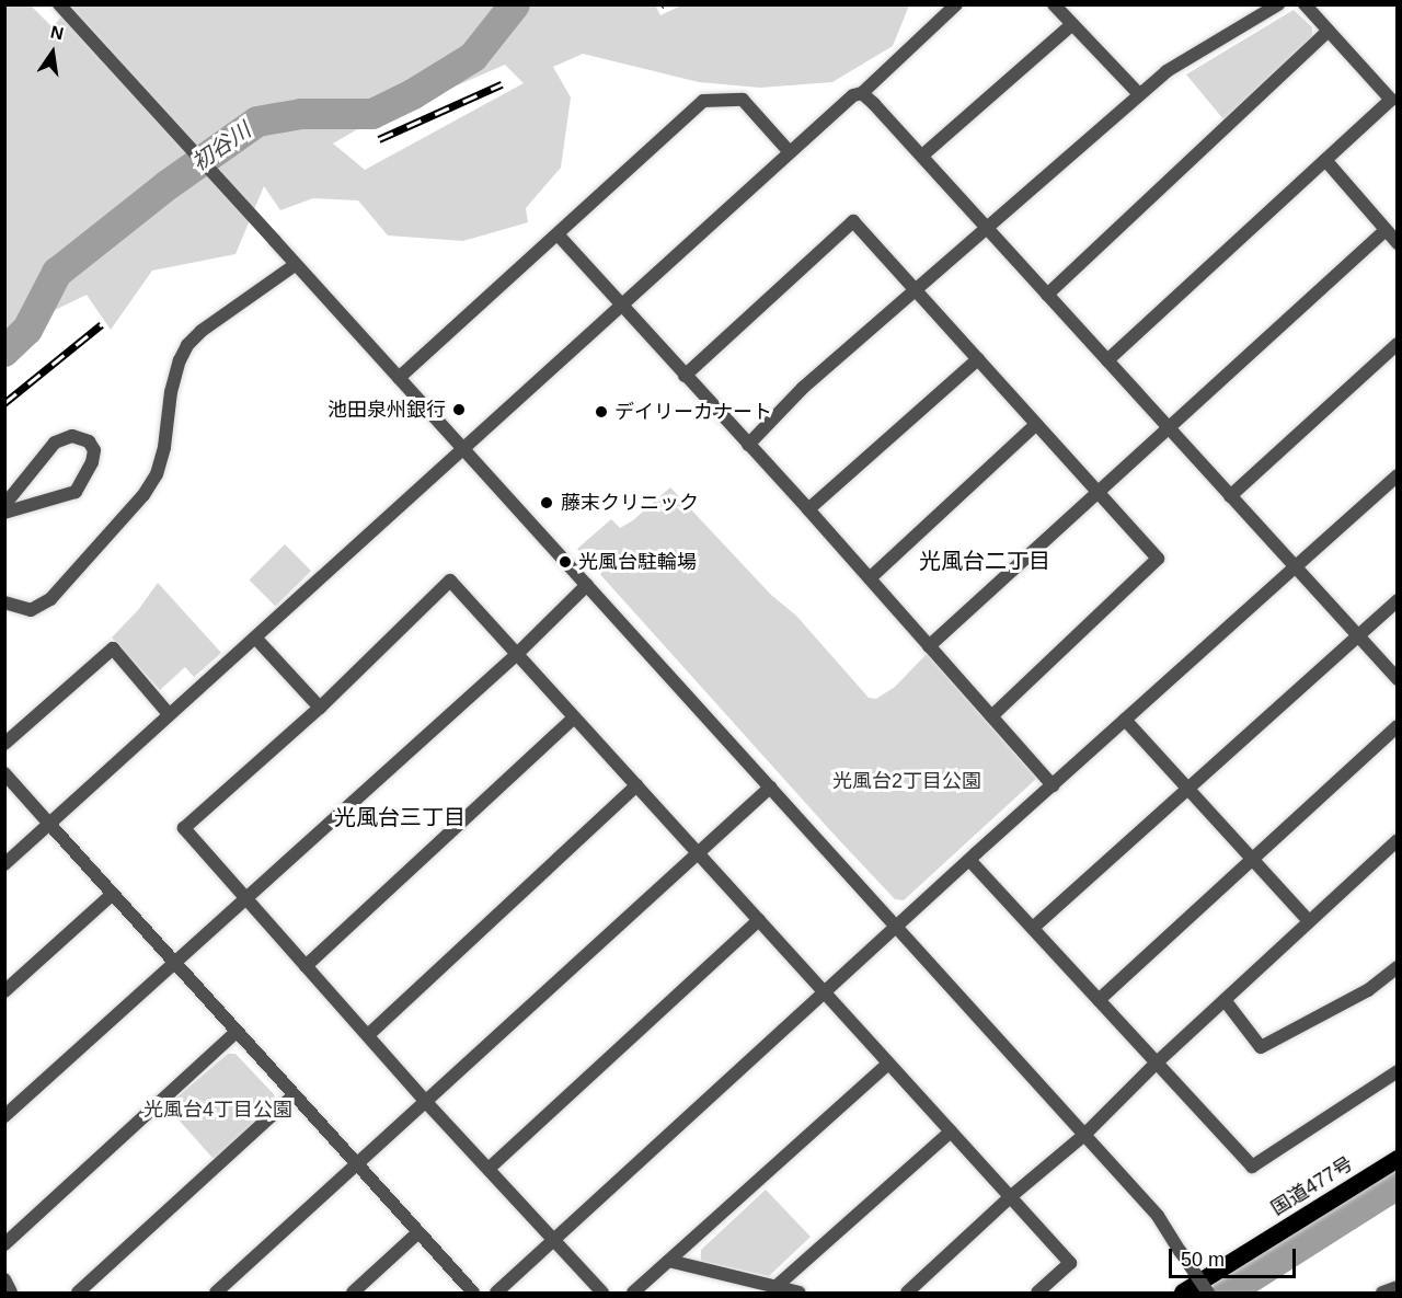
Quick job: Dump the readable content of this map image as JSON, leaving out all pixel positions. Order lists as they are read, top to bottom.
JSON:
{
  "streets": {
    "highway": ["国道477号"]
  },
  "districts": ["光風台二丁目", "光風台三丁目"],
  "water": ["初谷川"],
  "parks": ["光風台2丁目公園", "光風台4丁目公園"],
  "places": [
    "池田泉州銀行",
    "デイリーカナート",
    "藤末クリニック",
    "光風台駐輪場"
  ],
  "scale_bar": "50 m",
  "north": "top"
}
